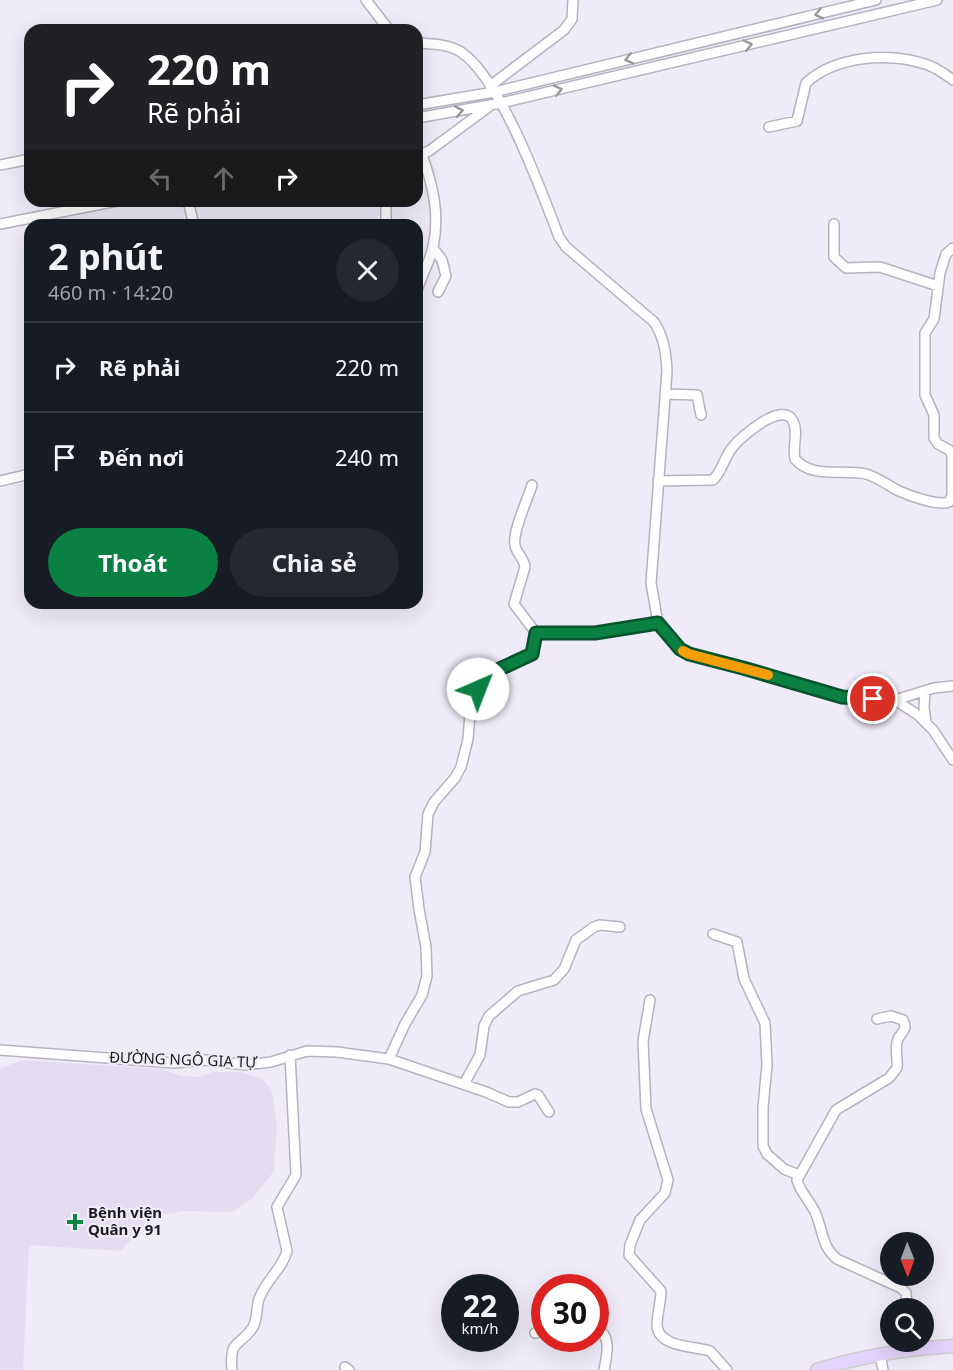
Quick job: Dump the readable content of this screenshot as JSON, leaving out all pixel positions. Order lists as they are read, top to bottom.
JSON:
{
  "streets": {
    "street": ["ĐƯỜNG NGÔ GIA TỰ"]
  },
  "places": {
    "health": ["Bệnh viện Quân y 91"]
  },
  "north": "bottom",
  "page": {
    "turn": ["220 m", "Rẽ phải"],
    "heading": ["2 phút", "460 m · 14:20"],
    "list": [
      {
        "name": "Rẽ phải",
        "value": "220 m"
      },
      {
        "name": "Đến nơi",
        "value": "240 m"
      }
    ],
    "buttons": ["Thoát", "Chia sẻ"],
    "speed": "22 km/h",
    "limit": "30"
  }
}
